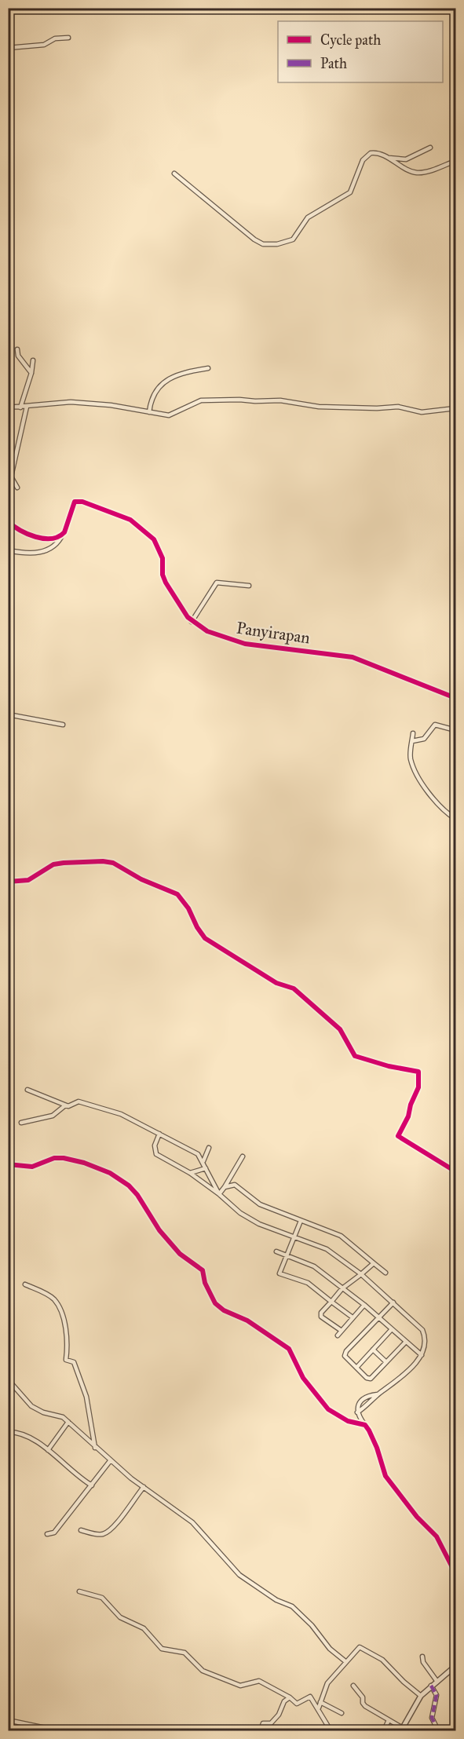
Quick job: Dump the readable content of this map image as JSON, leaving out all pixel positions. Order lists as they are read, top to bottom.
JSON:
{
  "streets": {
    "street": ["Panyirapan"]
  },
  "legend": ["Cycle path", "Path"]
}
